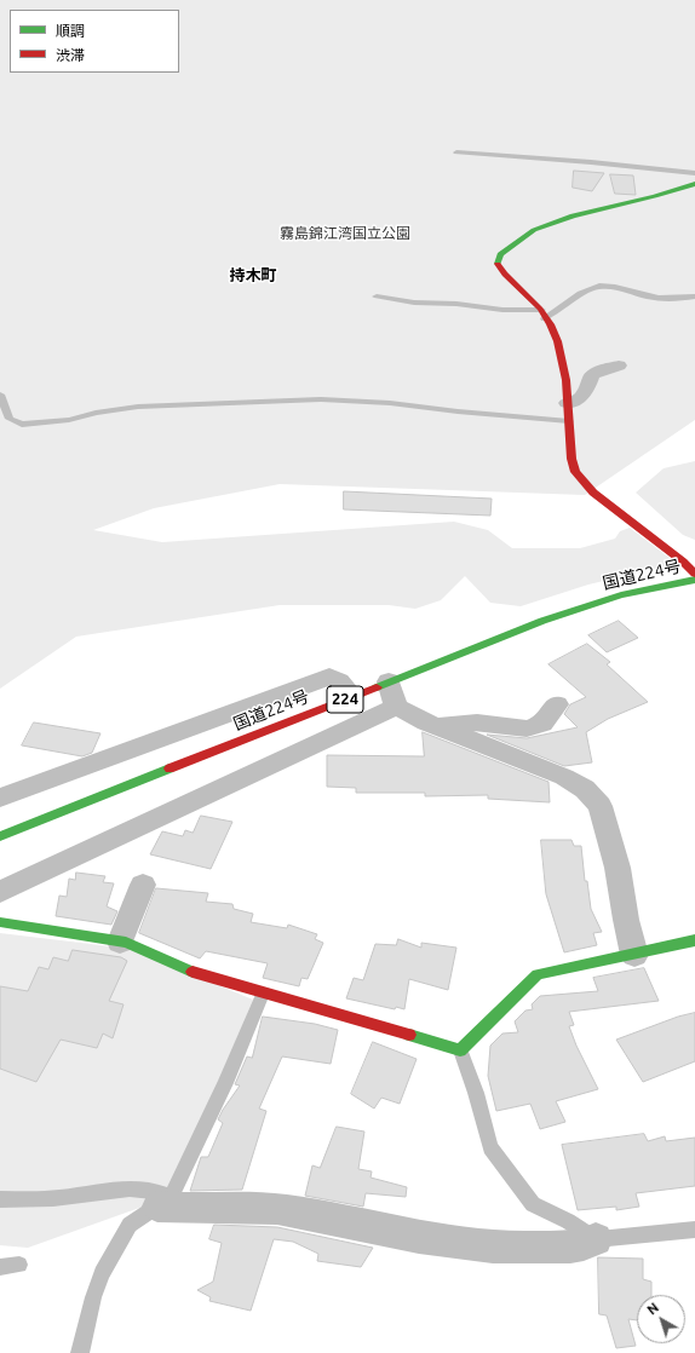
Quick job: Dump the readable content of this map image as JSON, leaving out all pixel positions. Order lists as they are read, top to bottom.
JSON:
{
  "streets": {
    "main road": ["国道224号", "224"]
  },
  "districts": ["持木町"],
  "parks": ["霧島錦江湾国立公園"],
  "legend": ["順調", "渋滞"],
  "north": "top left"
}
